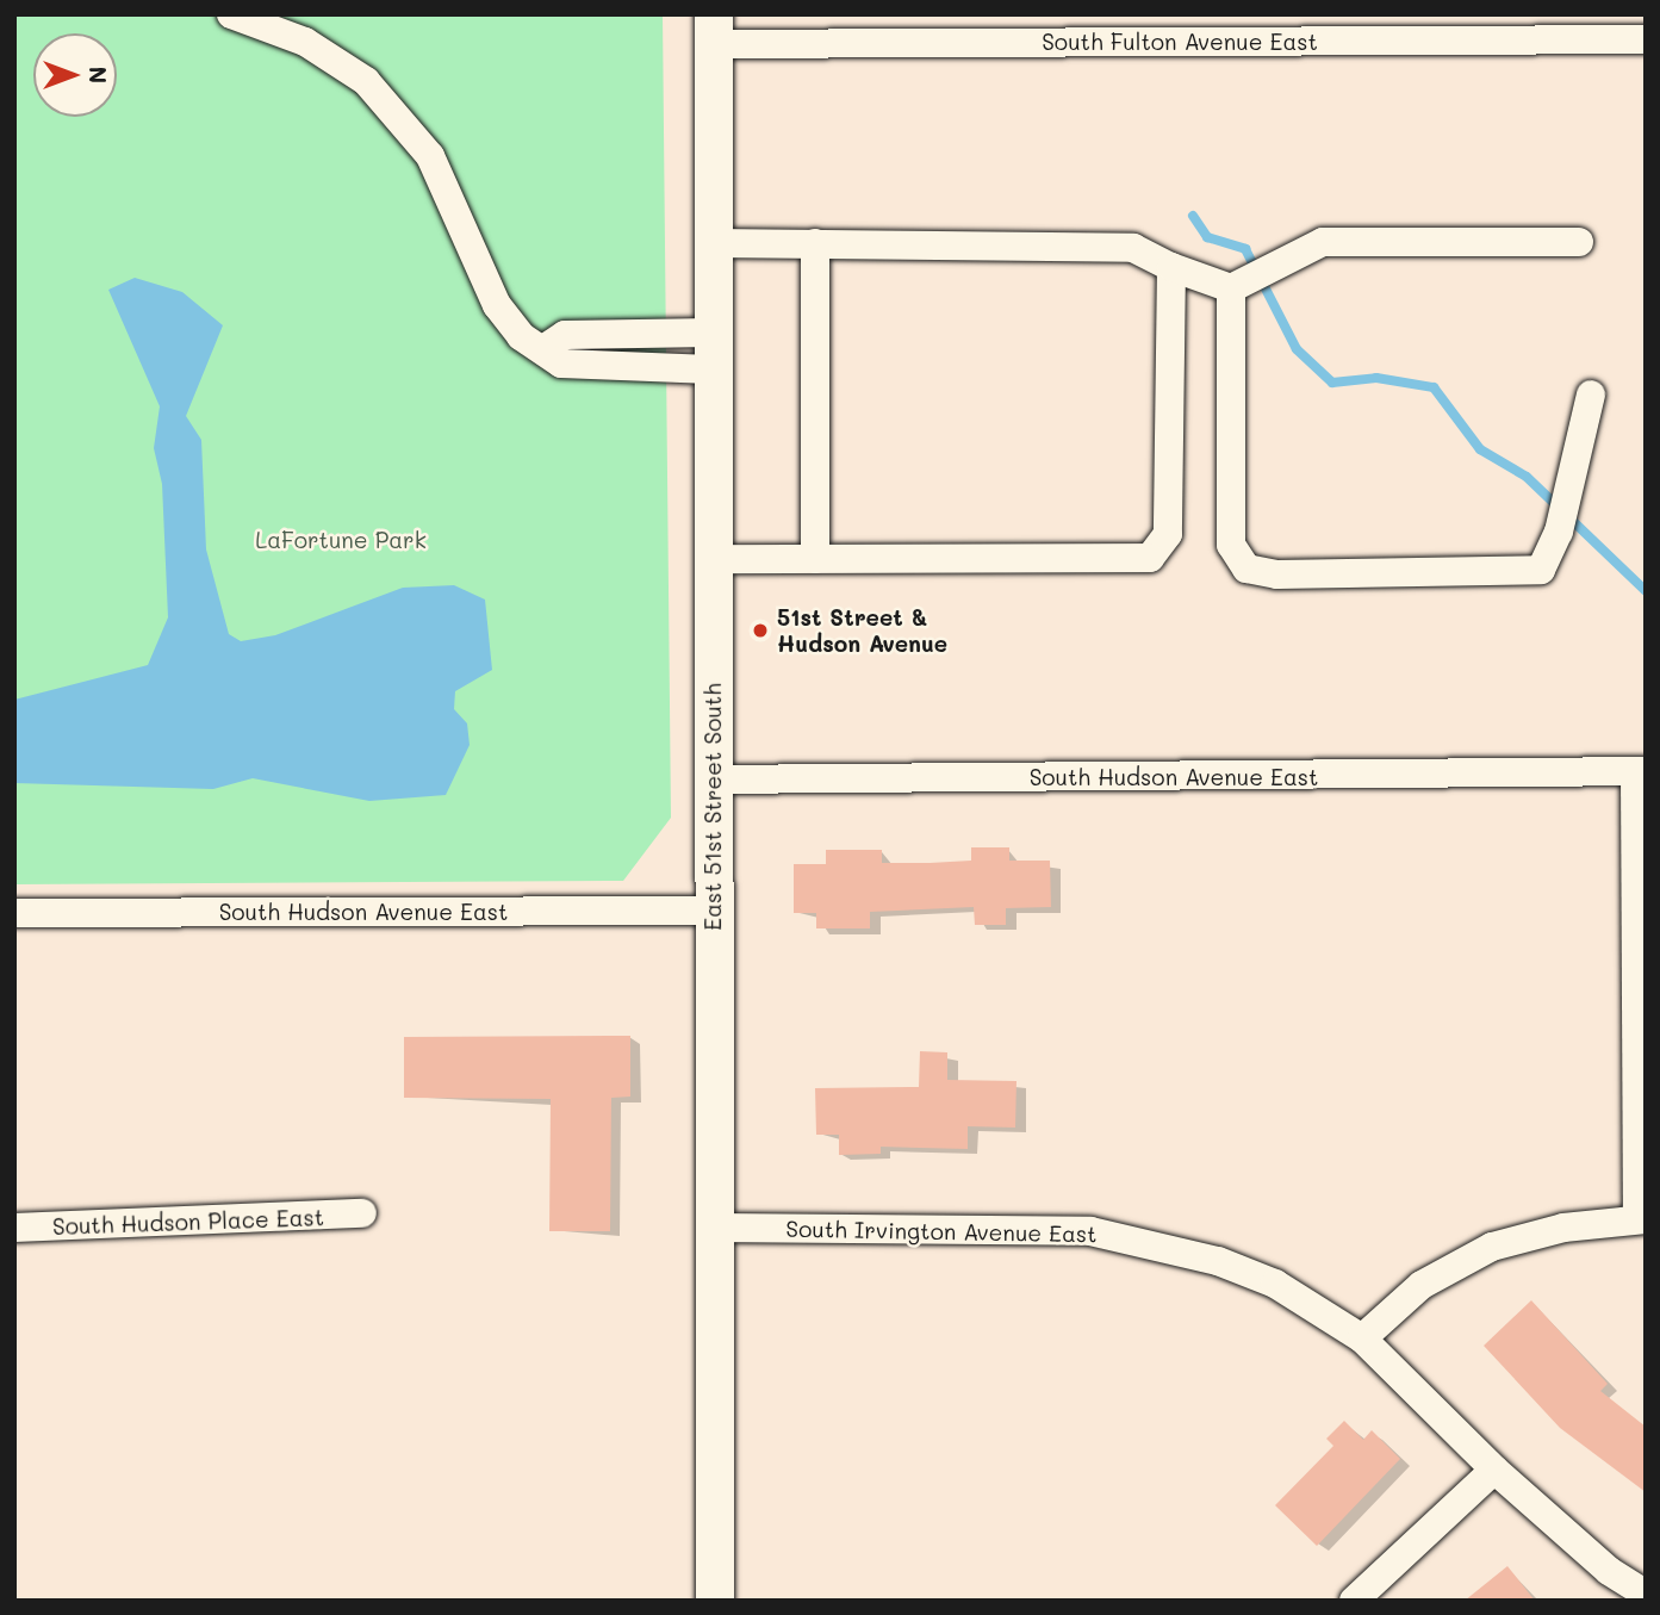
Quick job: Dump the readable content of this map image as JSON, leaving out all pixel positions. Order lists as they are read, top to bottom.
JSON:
{
  "streets": {
    "main road": ["East 51st Street South"],
    "street": [
      "South Fulton Avenue East",
      "South Hudson Avenue East",
      "South Hudson Place East",
      "South Irvington Avenue East"
    ]
  },
  "crossings": [
    ["South Fulton Avenue East", "East 51st Street South"],
    ["South Hudson Avenue East", "East 51st Street South"],
    ["East 51st Street South", "South Irvington Avenue East"]
  ],
  "parks": ["LaFortune Park"],
  "places": ["51st Street & Hudson Avenue"],
  "north": "right"
}
